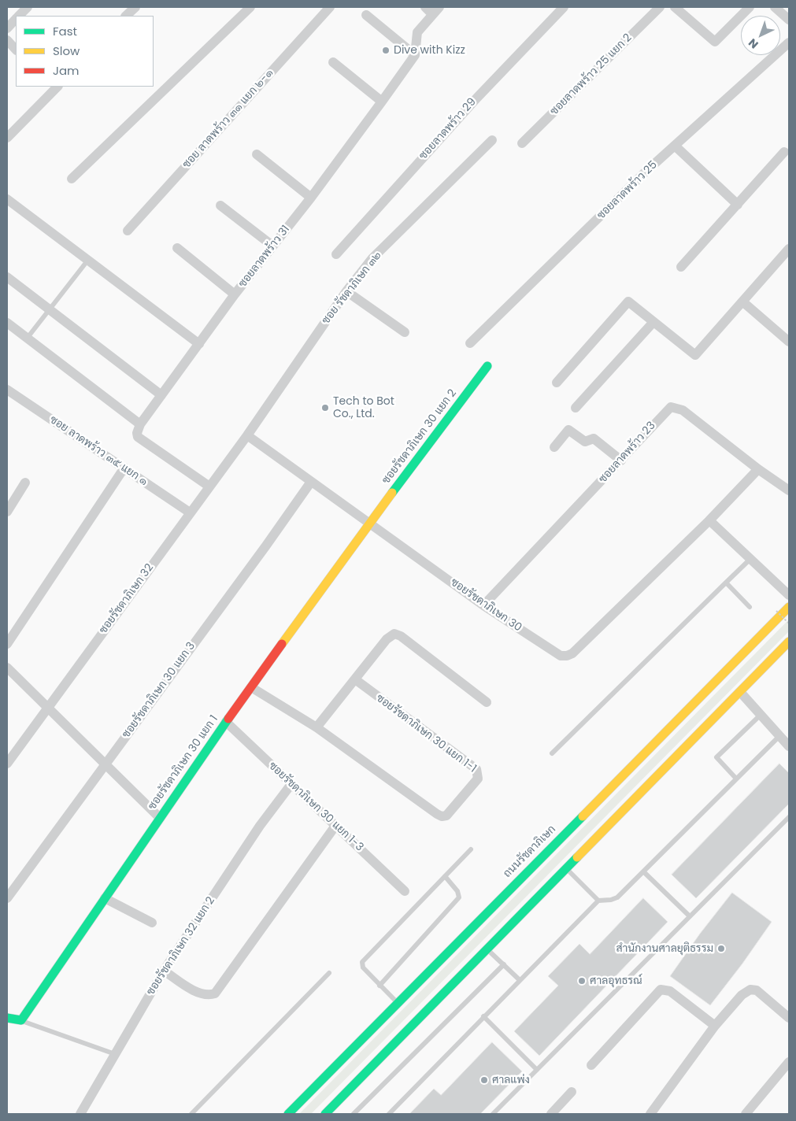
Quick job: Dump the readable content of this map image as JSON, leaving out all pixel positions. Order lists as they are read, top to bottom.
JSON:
{
  "streets": {
    "main road": ["ซอยรัชดาภิเษก 30 แยก 2", "ซอยรัชดาภิเษก 30 แยก 1", "ถนนรัชดาภิเษก"],
    "street": [
      "ซอยลาดพร้าว 25 แยก 2",
      "ซอย ลาดพร้าว ๓๑ แยก ๒-๑",
      "ซอยลาดพร้าว 29",
      "ซอยลาดพร้าว 25",
      "ซอยลาดพร้าว 31",
      "ซอย รัชดาภิเษก ๓๒",
      "ซอย ลาดพร้าว ๓๕ แยก ๑",
      "ซอยลาดพร้าว 23",
      "ซอยรัชดาภิเษก 32",
      "ซอยรัชดาภิเษก 30",
      "ซอยรัชดาภิเษก 30 แยก 3",
      "ซอยรัชดาภิเษก 30 แยก 1-1",
      "ซอยรัชดาภิเษก 30 แยก 1-3",
      "ซอยรัชดาภิเษก 32 แยก 2"
    ]
  },
  "crossings": [
    ["ซอย รัชดาภิเษก ๓๒", "ซอยรัชดาภิเษก 32"],
    ["ซอย รัชดาภิเษก ๓๒", "ซอยรัชดาภิเษก 30"],
    ["ซอยรัชดาภิเษก 30 แยก 2", "ซอยรัชดาภิเษก 30"],
    ["ซอยรัชดาภิเษก 30 แยก 2", "ซอยรัชดาภิเษก 30 แยก 1"],
    ["ซอย ลาดพร้าว ๓๕ แยก ๑", "ซอยรัชดาภิเษก 32"],
    ["ซอยลาดพร้าว 23", "ซอยรัชดาภิเษก 30"],
    ["ซอยรัชดาภิเษก 32", "ซอยรัชดาภิเษก 30"],
    ["ซอยรัชดาภิเษก 30", "ซอยรัชดาภิเษก 30 แยก 3"],
    ["ซอยรัชดาภิเษก 30", "ซอยรัชดาภิเษก 30 แยก 1"],
    ["ซอยรัชดาภิเษก 30 แยก 1-1", "ซอยรัชดาภิเษก 30 แยก 1"],
    ["ซอยรัชดาภิเษก 30 แยก 1", "ซอยรัชดาภิเษก 30 แยก 1-3"],
    ["ซอยรัชดาภิเษก 30 แยก 1-3", "ซอยรัชดาภิเษก 32 แยก 2"]
  ],
  "places": [
    "Dive with Kizz",
    "Tech to Bot Co., Ltd.",
    "สำนักงานศาลยุติธรรม",
    "ศาลอุทธรณ์",
    "ศาลแพ่ง"
  ],
  "legend": ["Fast", "Slow", "Jam"],
  "north": "bottom left"
}
